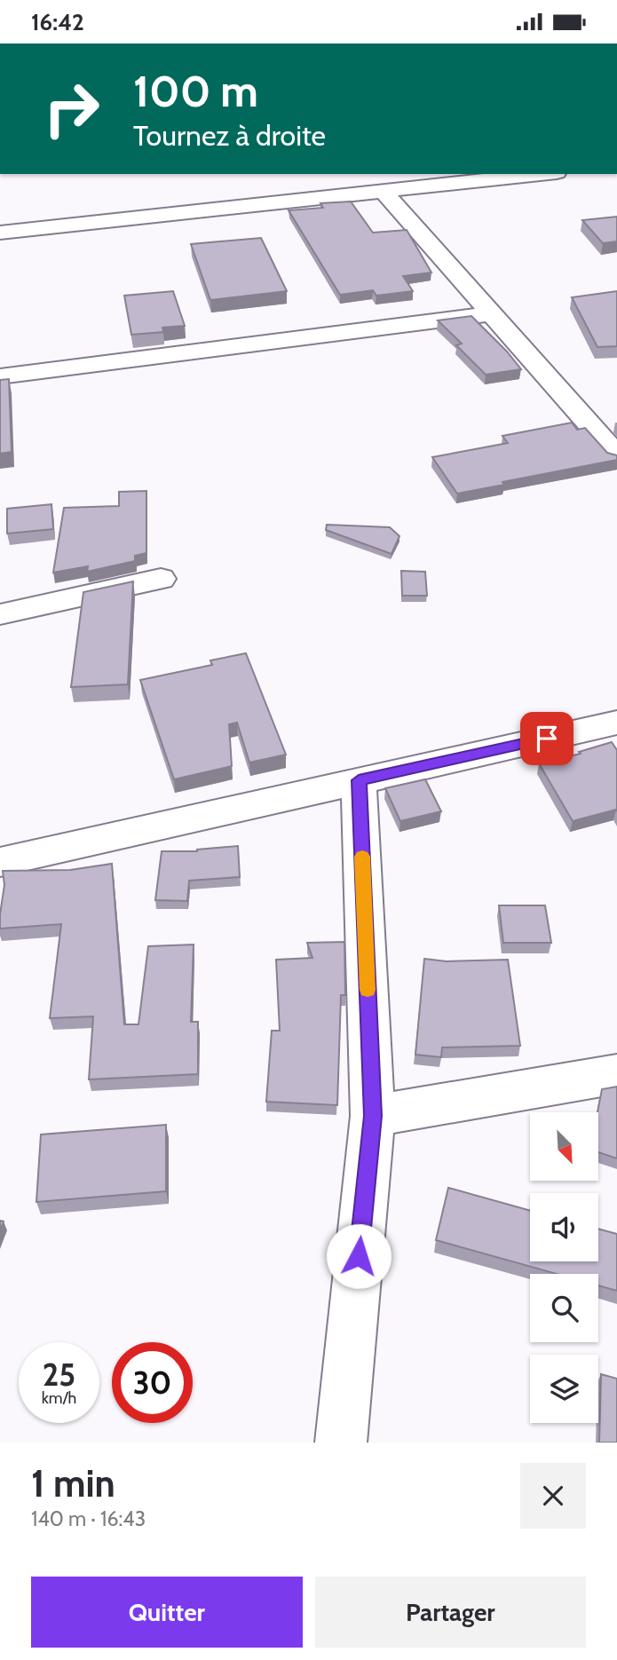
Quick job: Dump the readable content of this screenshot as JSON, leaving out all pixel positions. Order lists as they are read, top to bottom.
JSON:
{
  "north": "bottom right",
  "page": {
    "status": "16:42",
    "turn": ["100 m", "Tournez à droite"],
    "speed": "25 km/h",
    "limit": "30",
    "heading": ["1 min", "140 m · 16:43"],
    "buttons": ["Quitter", "Partager"]
  }
}
